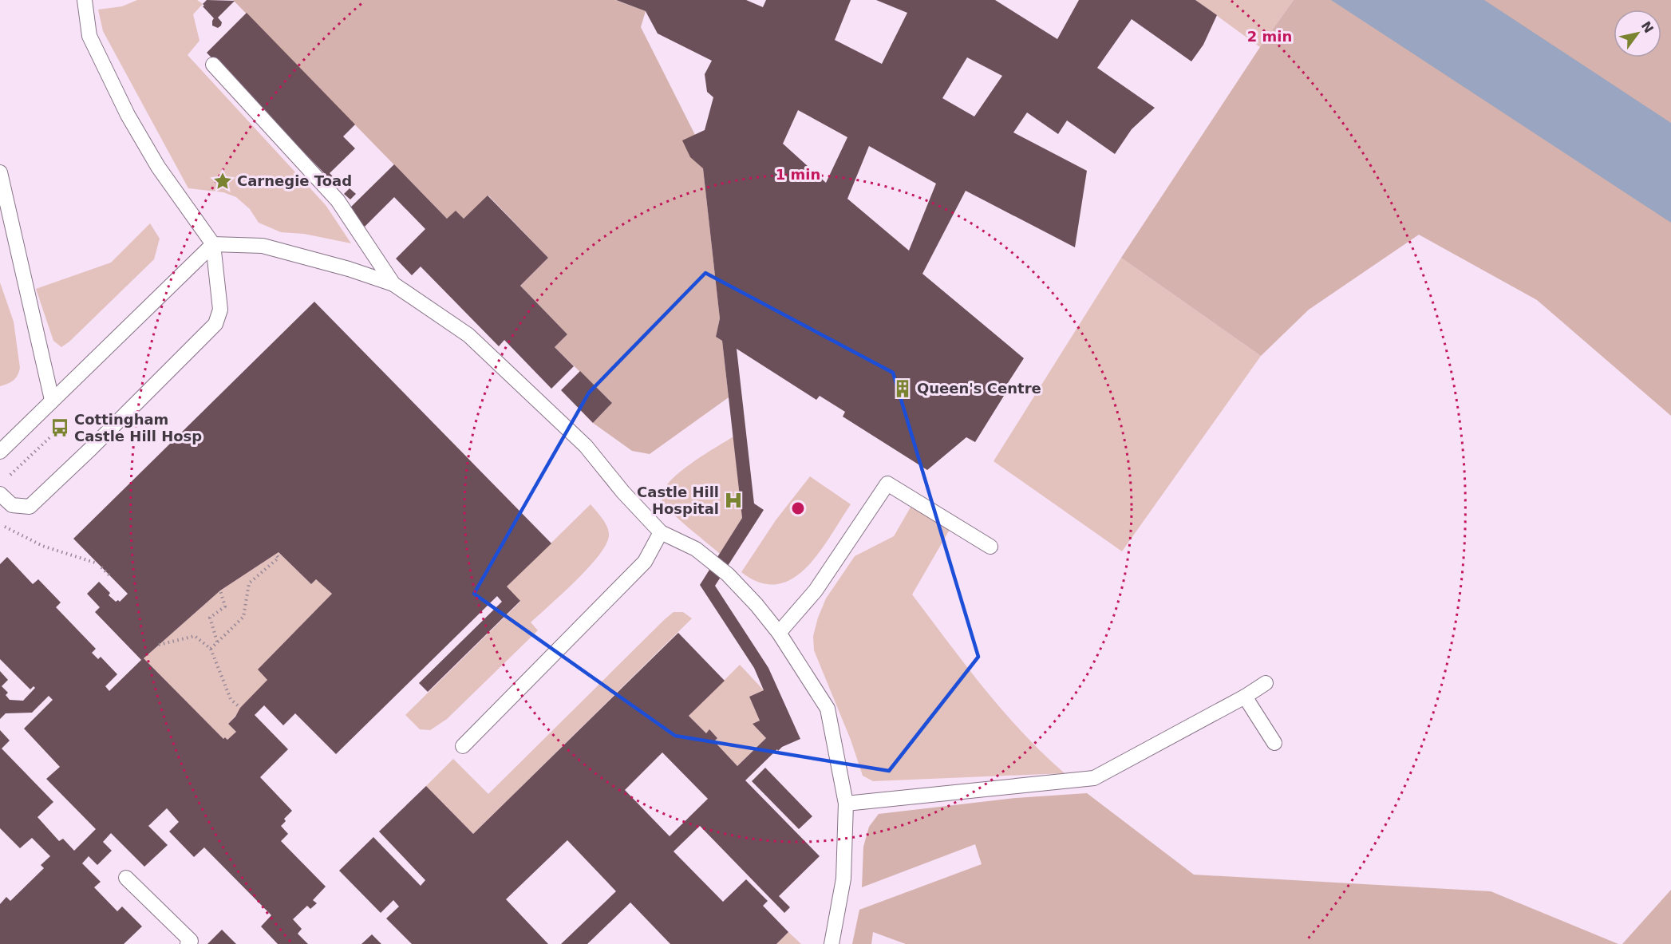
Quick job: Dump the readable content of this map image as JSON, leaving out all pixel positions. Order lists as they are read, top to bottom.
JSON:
{
  "places": {
    "place": ["Carnegie Toad"],
    "building": ["Queen's Centre"],
    "bus stop": ["Cottingham Castle Hill Hosp"],
    "hospital": ["Castle Hill Hospital"]
  },
  "north": "top right",
  "rings": ["2 min", "1 min"]
}
